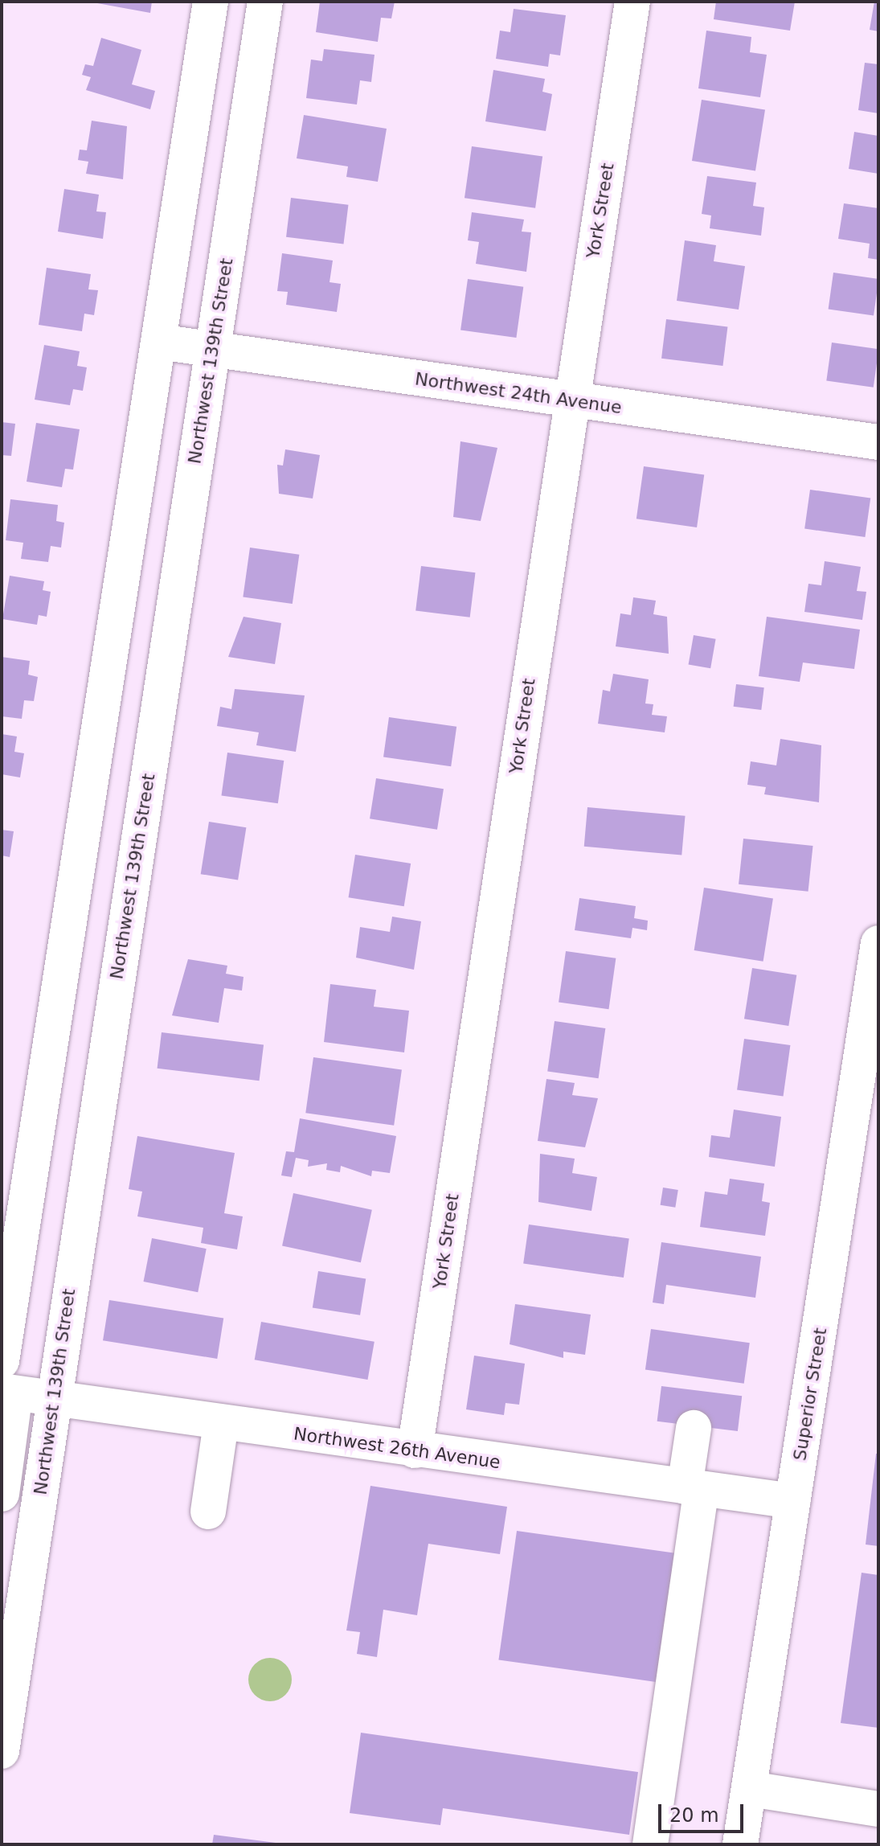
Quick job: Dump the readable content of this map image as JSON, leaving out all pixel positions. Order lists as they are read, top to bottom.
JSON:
{
  "streets": {
    "street": [
      "York Street",
      "Northwest 139th Street",
      "Northwest 24th Avenue",
      "Superior Street",
      "Northwest 26th Avenue"
    ]
  },
  "crossings": [
    ["York Street", "Northwest 24th Avenue"],
    ["York Street", "Northwest 26th Avenue"],
    ["Northwest 139th Street", "Northwest 24th Avenue"],
    ["Northwest 139th Street", "Northwest 26th Avenue"],
    ["Superior Street", "Northwest 26th Avenue"]
  ],
  "scale_bar": "20 m"
}
